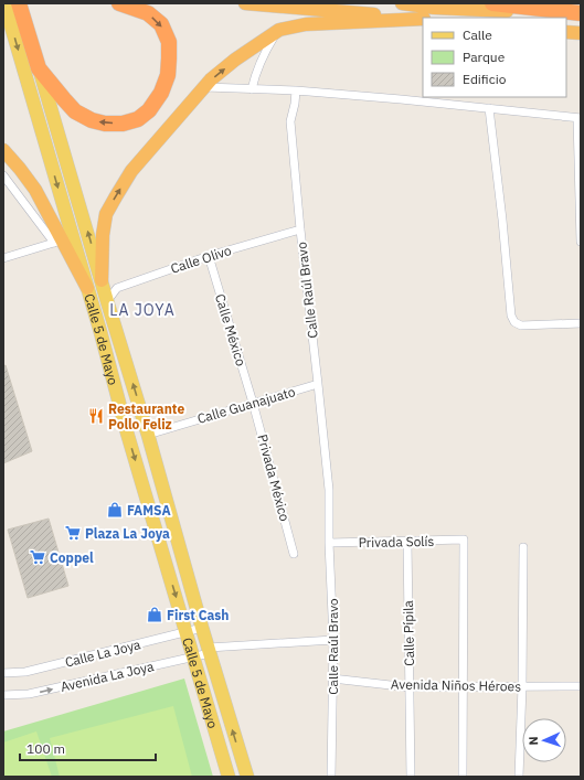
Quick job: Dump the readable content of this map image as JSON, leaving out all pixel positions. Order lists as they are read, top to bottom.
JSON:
{
  "streets": {
    "main road": ["Calle 5 de Mayo"],
    "street": [
      "Calle Olivo",
      "Calle Raúl Bravo",
      "Calle México",
      "Calle Guanajuato",
      "Privada México",
      "Privada Solís",
      "Calle Pípila",
      "Calle La Joya",
      "Avenida La Joya",
      "Avenida Niños Héroes"
    ]
  },
  "crossings": [
    ["Calle Olivo", "Calle Raúl Bravo"],
    ["Calle Olivo", "Calle México"],
    ["Calle Olivo", "Calle 5 de Mayo"],
    ["Calle Raúl Bravo", "Calle Guanajuato"],
    ["Calle Raúl Bravo", "Privada Solís"],
    ["Calle Raúl Bravo", "Avenida Niños Héroes"],
    ["Calle México", "Calle Guanajuato"],
    ["Calle México", "Privada México"],
    ["Calle 5 de Mayo", "Calle Guanajuato"],
    ["Calle 5 de Mayo", "Calle La Joya"],
    ["Calle 5 de Mayo", "Avenida La Joya"],
    ["Calle Guanajuato", "Privada México"],
    ["Privada Solís", "Calle Pípila"],
    ["Privada Solís", "Avenida Niños Héroes"],
    ["Calle Pípila", "Avenida Niños Héroes"]
  ],
  "one_way": ["Avenida La Joya"],
  "districts": ["LA JOYA"],
  "places": {
    "restaurant": ["Restaurante Pollo Feliz"],
    "shop": ["FAMSA", "First Cash"],
    "supermarket": ["Plaza La Joya", "Coppel"]
  },
  "legend": ["Calle", "Parque", "Edificio"],
  "scale_bar": "100 m",
  "north": "left"
}
